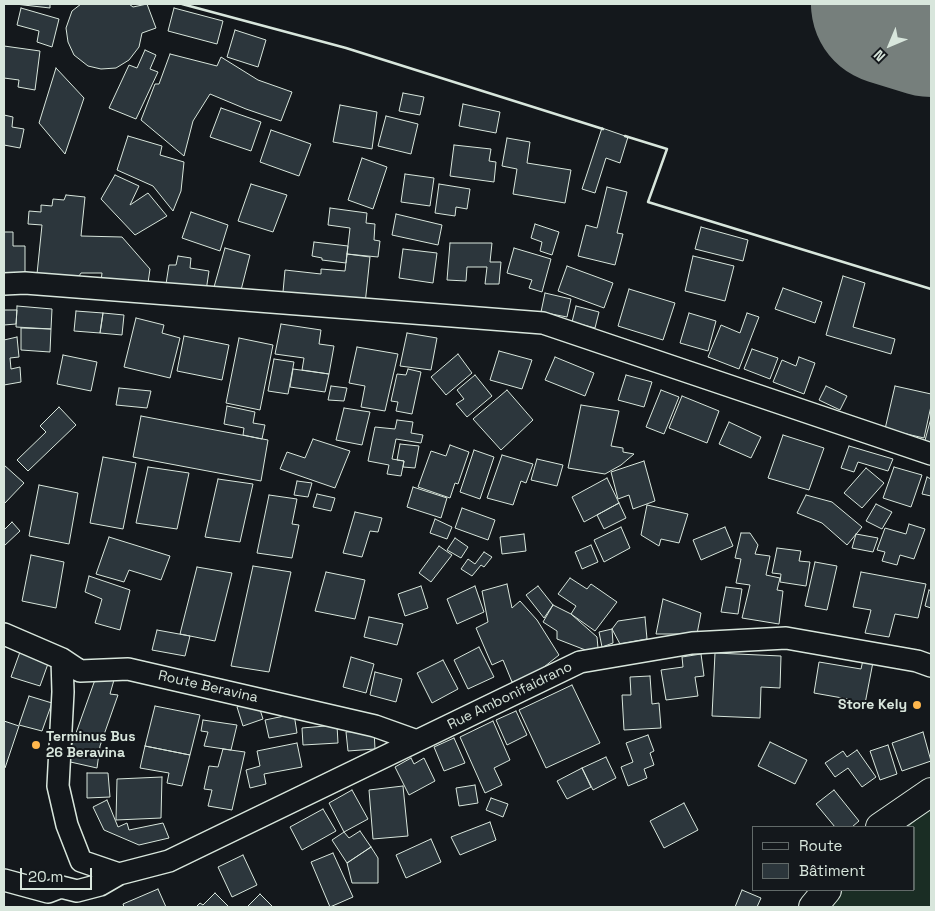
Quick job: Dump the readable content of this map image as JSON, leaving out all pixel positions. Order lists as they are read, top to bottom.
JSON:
{
  "streets": {
    "street": ["Route Beravina", "Rue Ambonifaidrano"]
  },
  "crossings": [
    ["Route Beravina", "Rue Ambonifaidrano"]
  ],
  "places": ["Store Kely", "Terminus Bus 26 Beravina"],
  "legend": ["Route", "Bâtiment"],
  "scale_bar": "20 m",
  "north": "bottom left"
}
